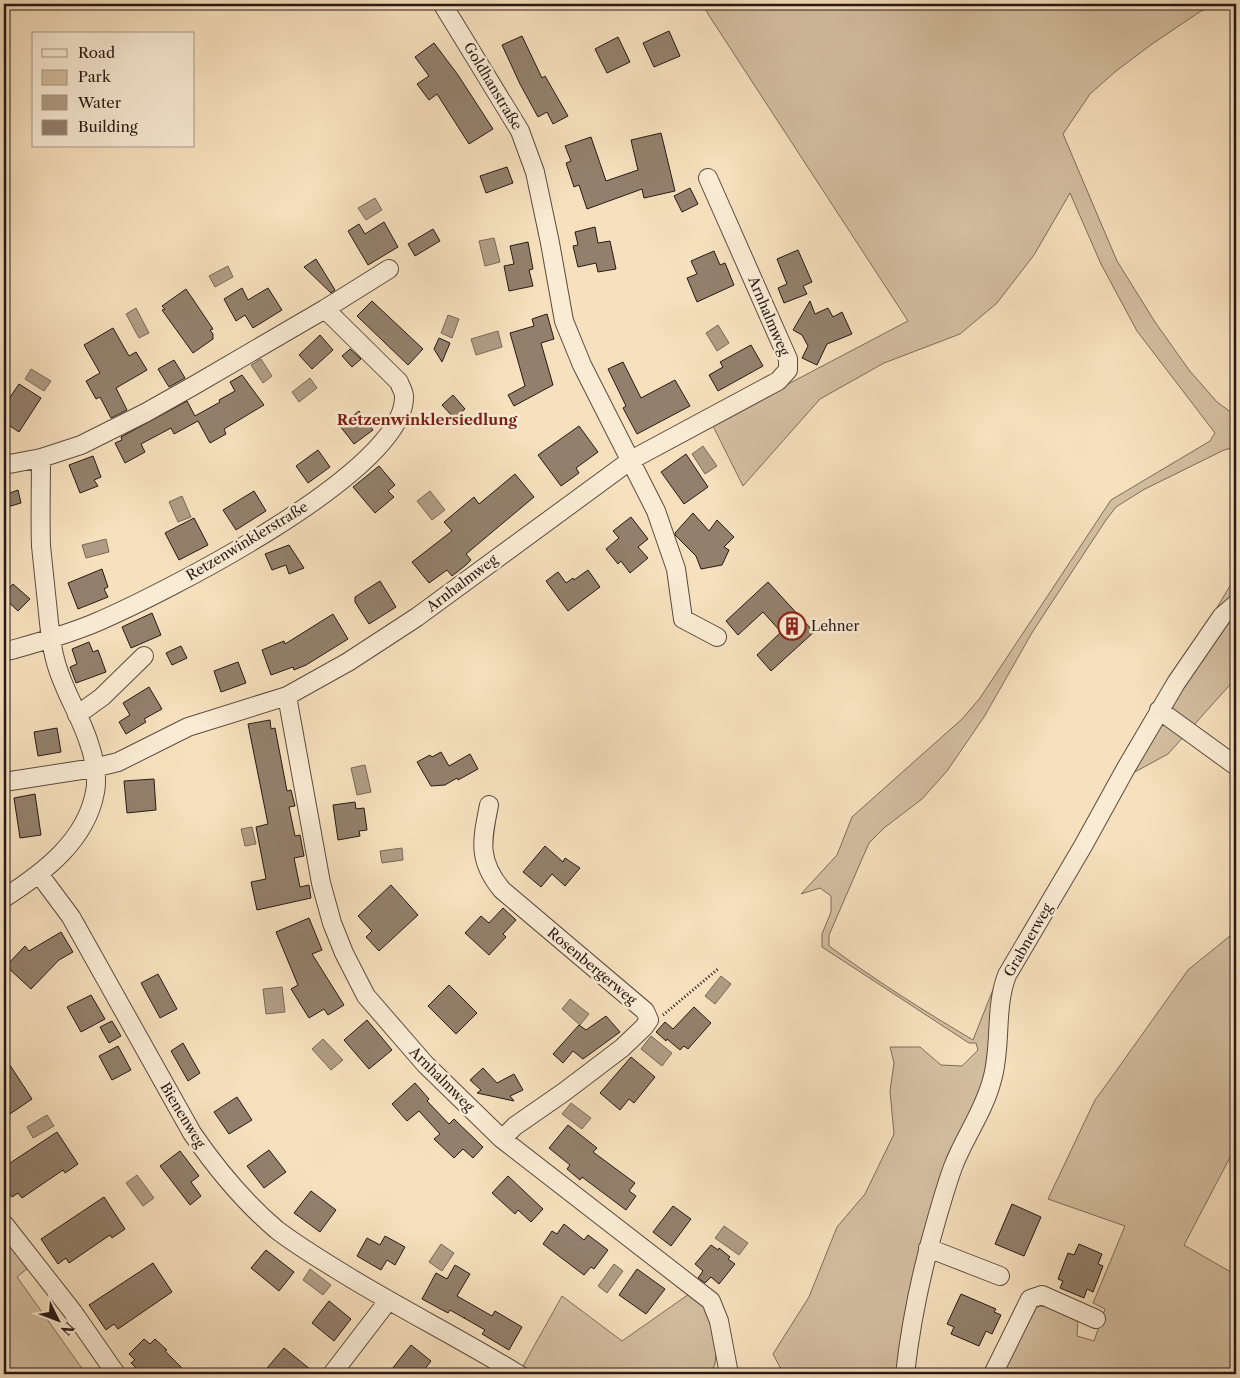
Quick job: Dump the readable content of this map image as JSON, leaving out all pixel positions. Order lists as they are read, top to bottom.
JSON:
{
  "streets": {
    "street": [
      "Goldhanstraße",
      "Arnhalmweg",
      "Retzenwinklerstraße",
      "Grabnerweg",
      "Rosenbergerweg",
      "Bienenweg"
    ]
  },
  "crossings": [
    ["Goldhanstraße", "Arnhalmweg"]
  ],
  "districts": ["Retzenwinklersiedlung"],
  "places": {
    "building": ["Lehner"]
  },
  "legend": [
    "Road",
    "Park",
    "Water",
    "Building"
  ],
  "north": "bottom right"
}
